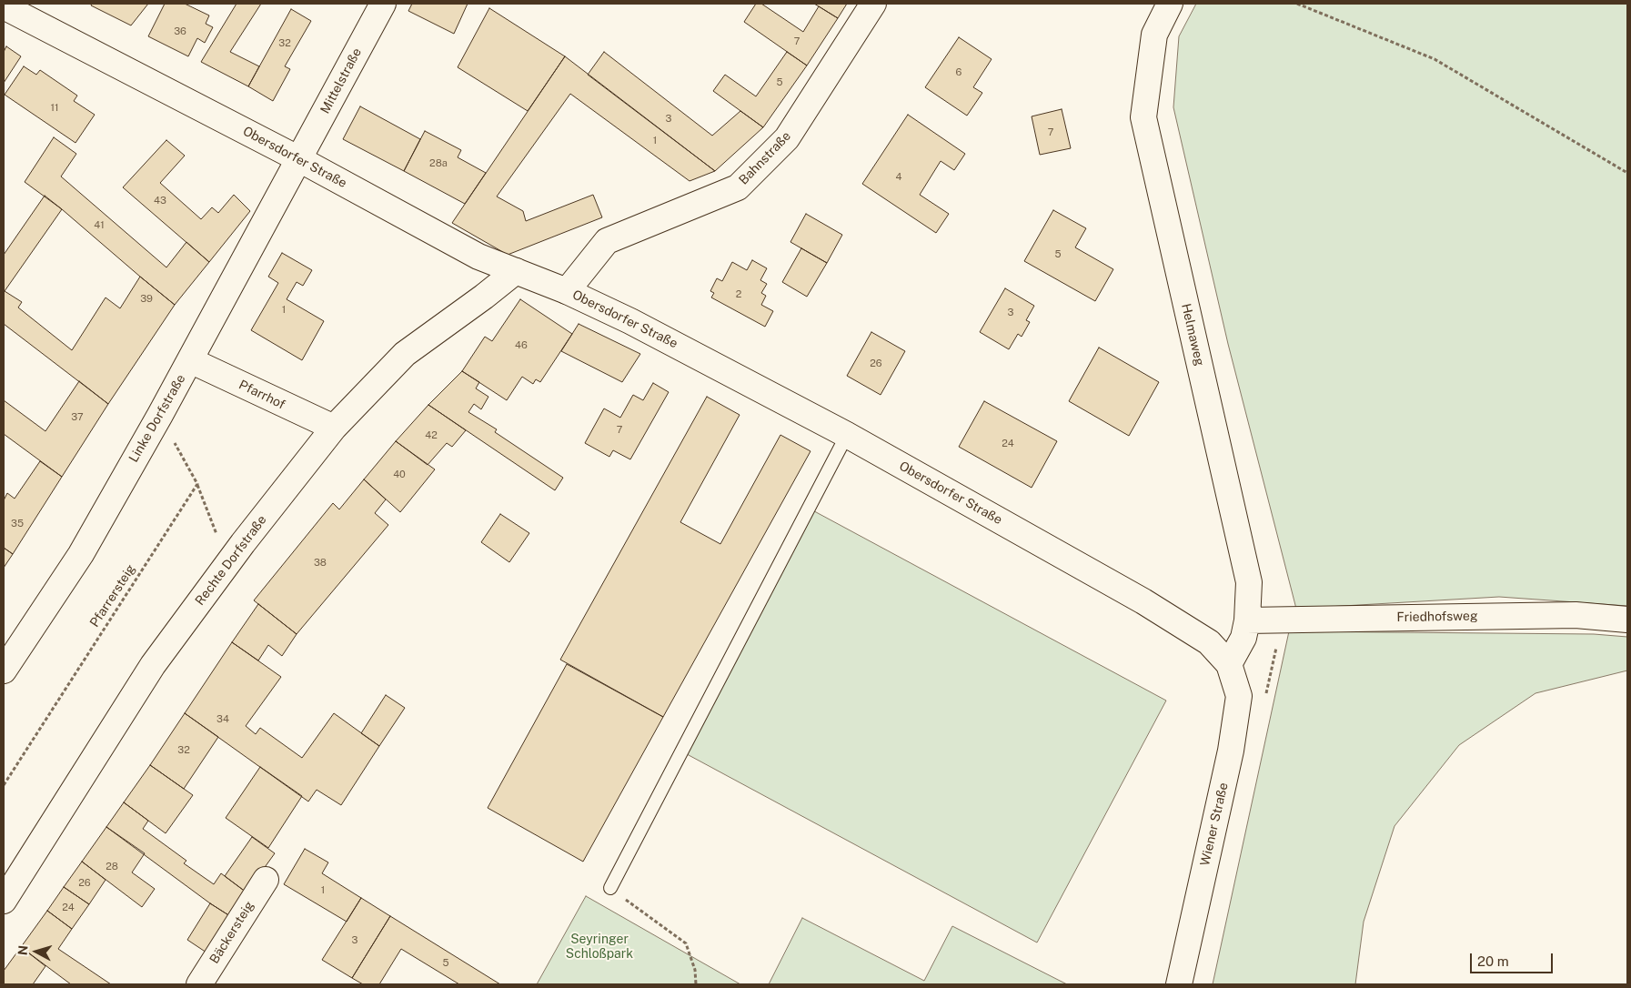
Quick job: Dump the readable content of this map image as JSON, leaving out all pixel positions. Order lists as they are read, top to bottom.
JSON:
{
  "streets": {
    "street": [
      "Mittelstraße",
      "Obersdorfer Straße",
      "Bahnstraße",
      "Helmaweg",
      "Pfarrhof",
      "Linke Dorfstraße",
      "Rechte Dorfstraße",
      "Friedhofsweg",
      "Wiener Straße",
      "Bäckersteig"
    ],
    "path": ["Pfarrersteig"]
  },
  "crossings": [
    ["Mittelstraße", "Obersdorfer Straße"],
    ["Mittelstraße", "Linke Dorfstraße"],
    ["Obersdorfer Straße", "Bahnstraße"],
    ["Obersdorfer Straße", "Helmaweg"],
    ["Obersdorfer Straße", "Linke Dorfstraße"],
    ["Obersdorfer Straße", "Rechte Dorfstraße"],
    ["Obersdorfer Straße", "Wiener Straße"],
    ["Helmaweg", "Friedhofsweg"],
    ["Helmaweg", "Wiener Straße"],
    ["Pfarrhof", "Linke Dorfstraße"],
    ["Pfarrhof", "Rechte Dorfstraße"]
  ],
  "parks": ["Seyringer Schloßpark"],
  "house_numbers": [
    "36",
    "7",
    "32",
    "6",
    "5",
    "11",
    "3",
    "7",
    "1",
    "28a",
    "4",
    "43",
    "41",
    "5",
    "2",
    "39",
    "1",
    "3",
    "46",
    "26",
    "37",
    "7",
    "42",
    "24",
    "40",
    "35",
    "38",
    "34",
    "32",
    "28",
    "26",
    "1",
    "24",
    "3",
    "5"
  ],
  "scale_bar": "20 m",
  "north": "left"
}
